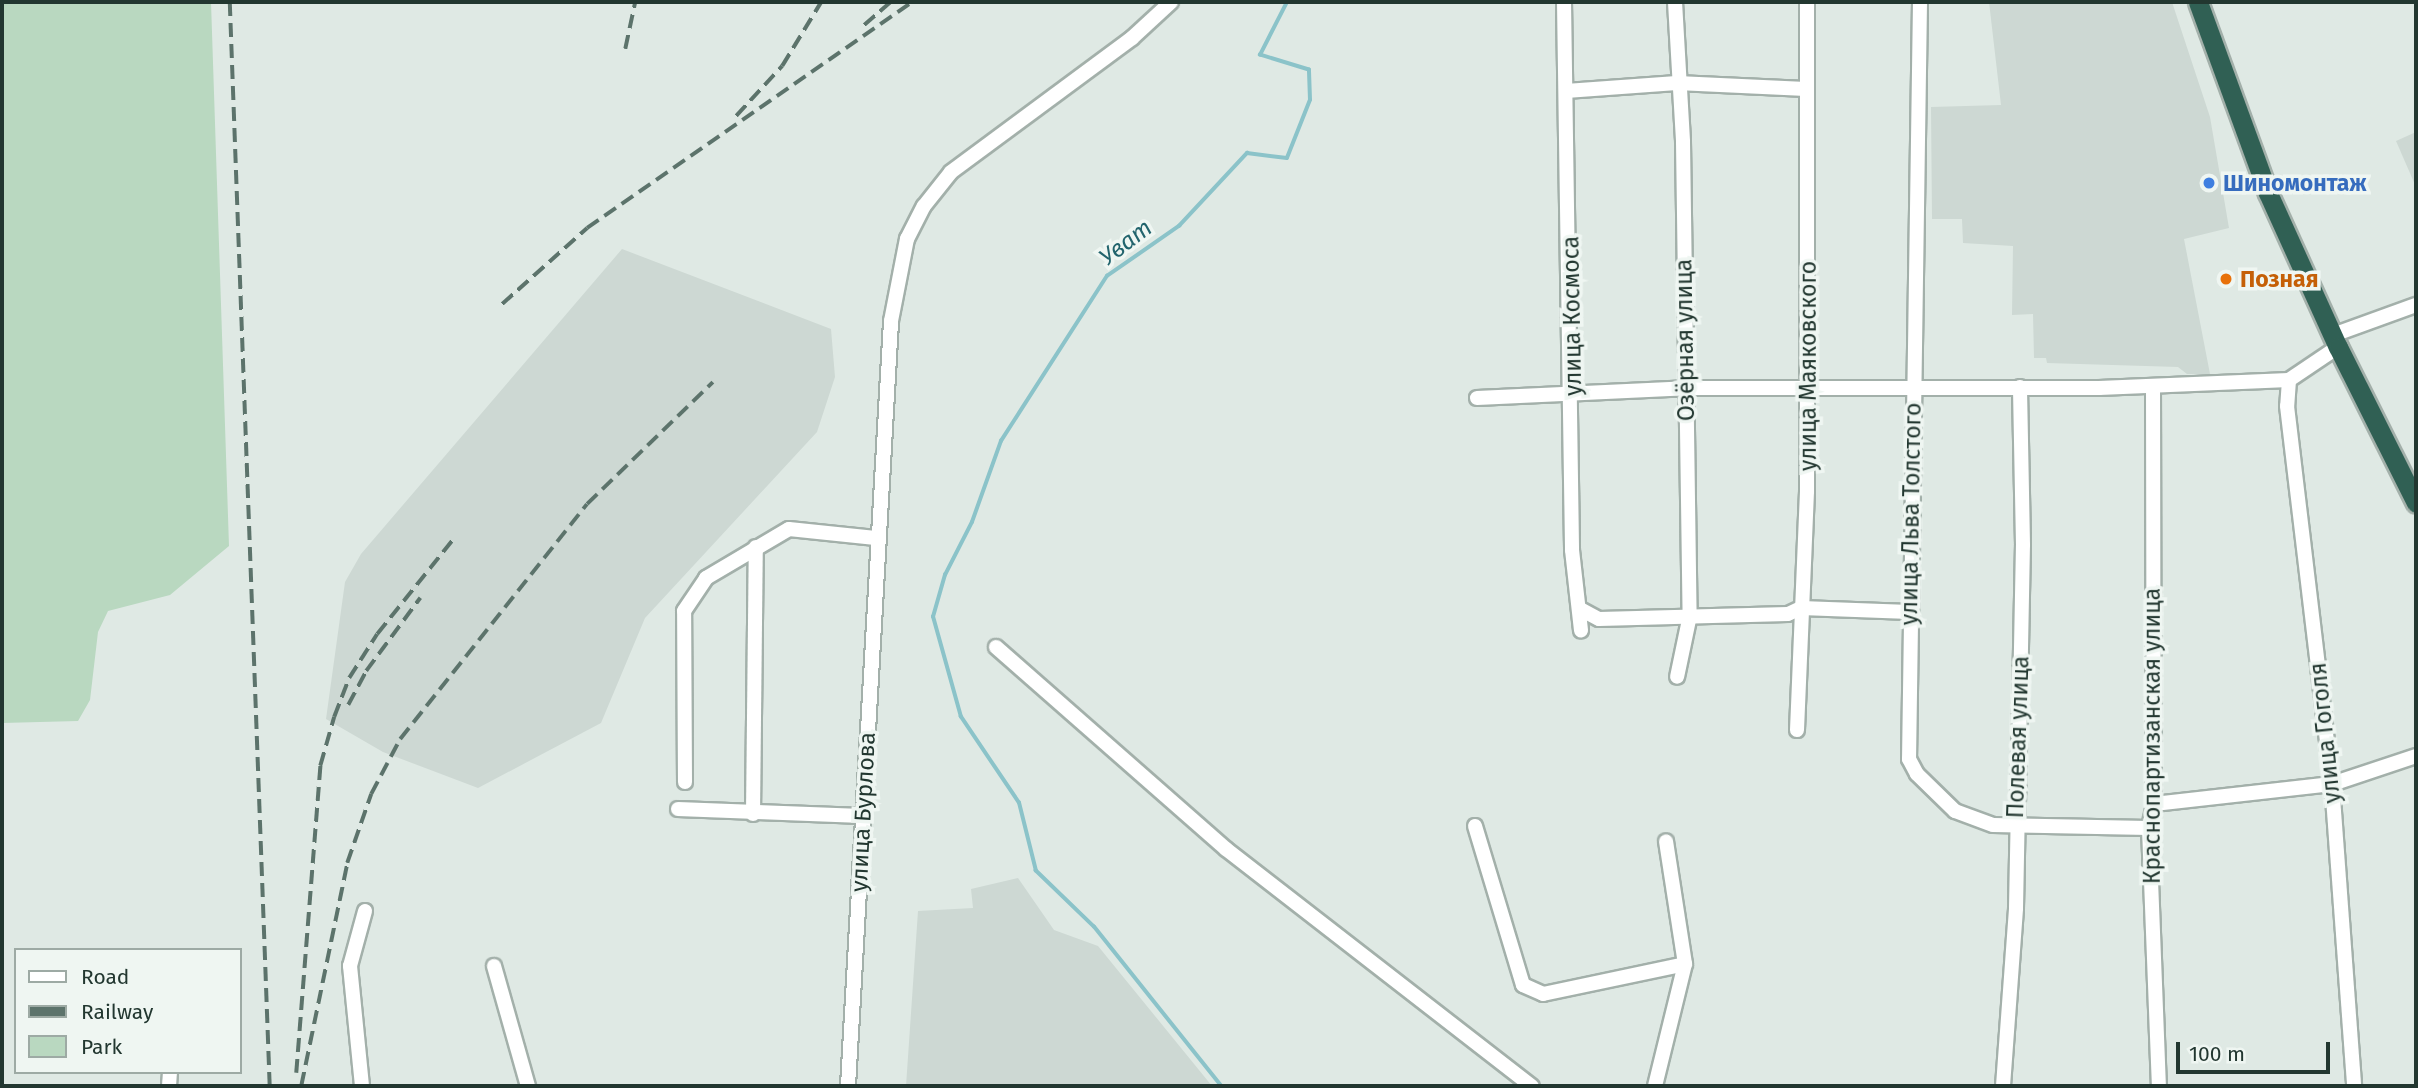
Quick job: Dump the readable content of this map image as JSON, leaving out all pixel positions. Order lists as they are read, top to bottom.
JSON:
{
  "streets": {
    "street": [
      "улица Космоса",
      "Озёрная улица",
      "улица Маяковского",
      "улица Льва Толстого",
      "улица Гоголя",
      "Краснопартизанская улица",
      "Полевая улица",
      "улица Бурлова"
    ]
  },
  "crossings": [
    ["улица Льва Толстого", "Краснопартизанская улица"],
    ["улица Льва Толстого", "Полевая улица"]
  ],
  "water": ["Уват"],
  "places": ["Шиномонтаж", "Позная"],
  "legend": ["Road", "Railway", "Park"],
  "scale_bar": "100 m"
}
